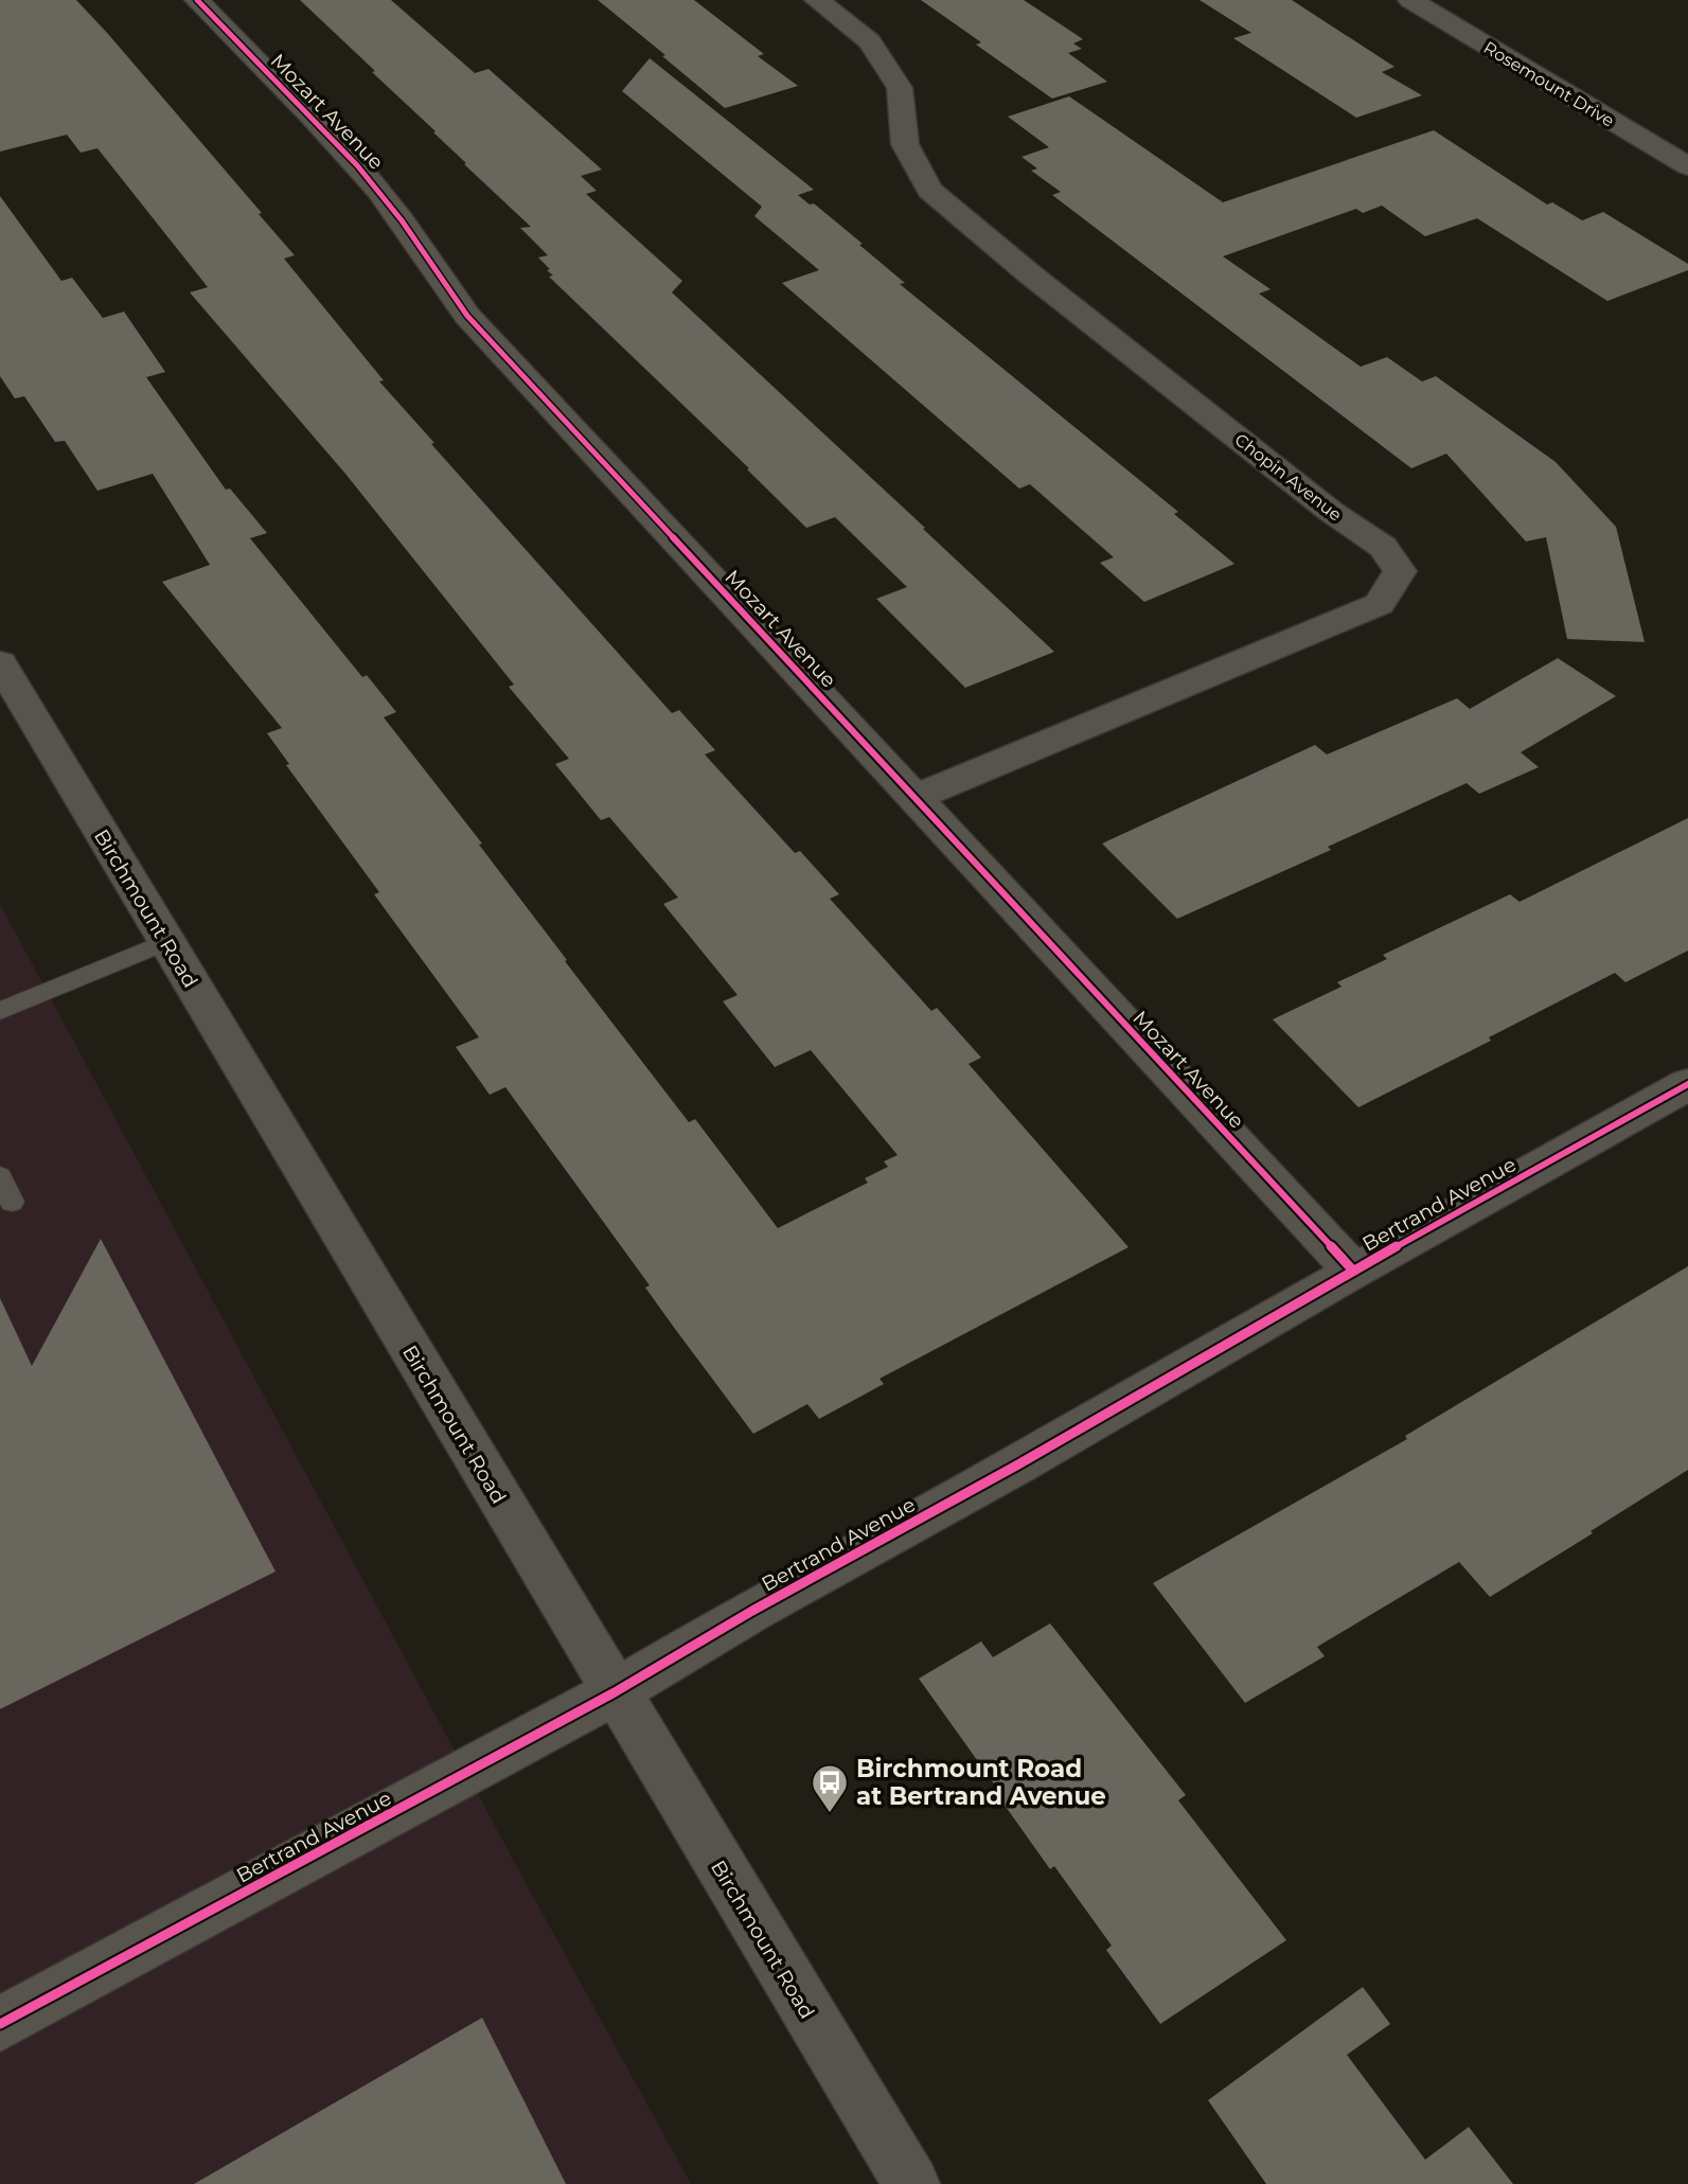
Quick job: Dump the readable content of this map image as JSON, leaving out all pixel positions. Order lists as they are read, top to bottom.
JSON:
{
  "streets": {
    "street": [
      "Rosemount Drive",
      "Mozart Avenue",
      "Chopin Avenue",
      "Birchmount Road",
      "Bertrand Avenue"
    ]
  },
  "crossings": [
    ["Mozart Avenue", "Chopin Avenue"],
    ["Mozart Avenue", "Bertrand Avenue"],
    ["Birchmount Road", "Bertrand Avenue"]
  ],
  "places": {
    "bus stop": ["Birchmount Road at Bertrand Avenue"]
  }
}
